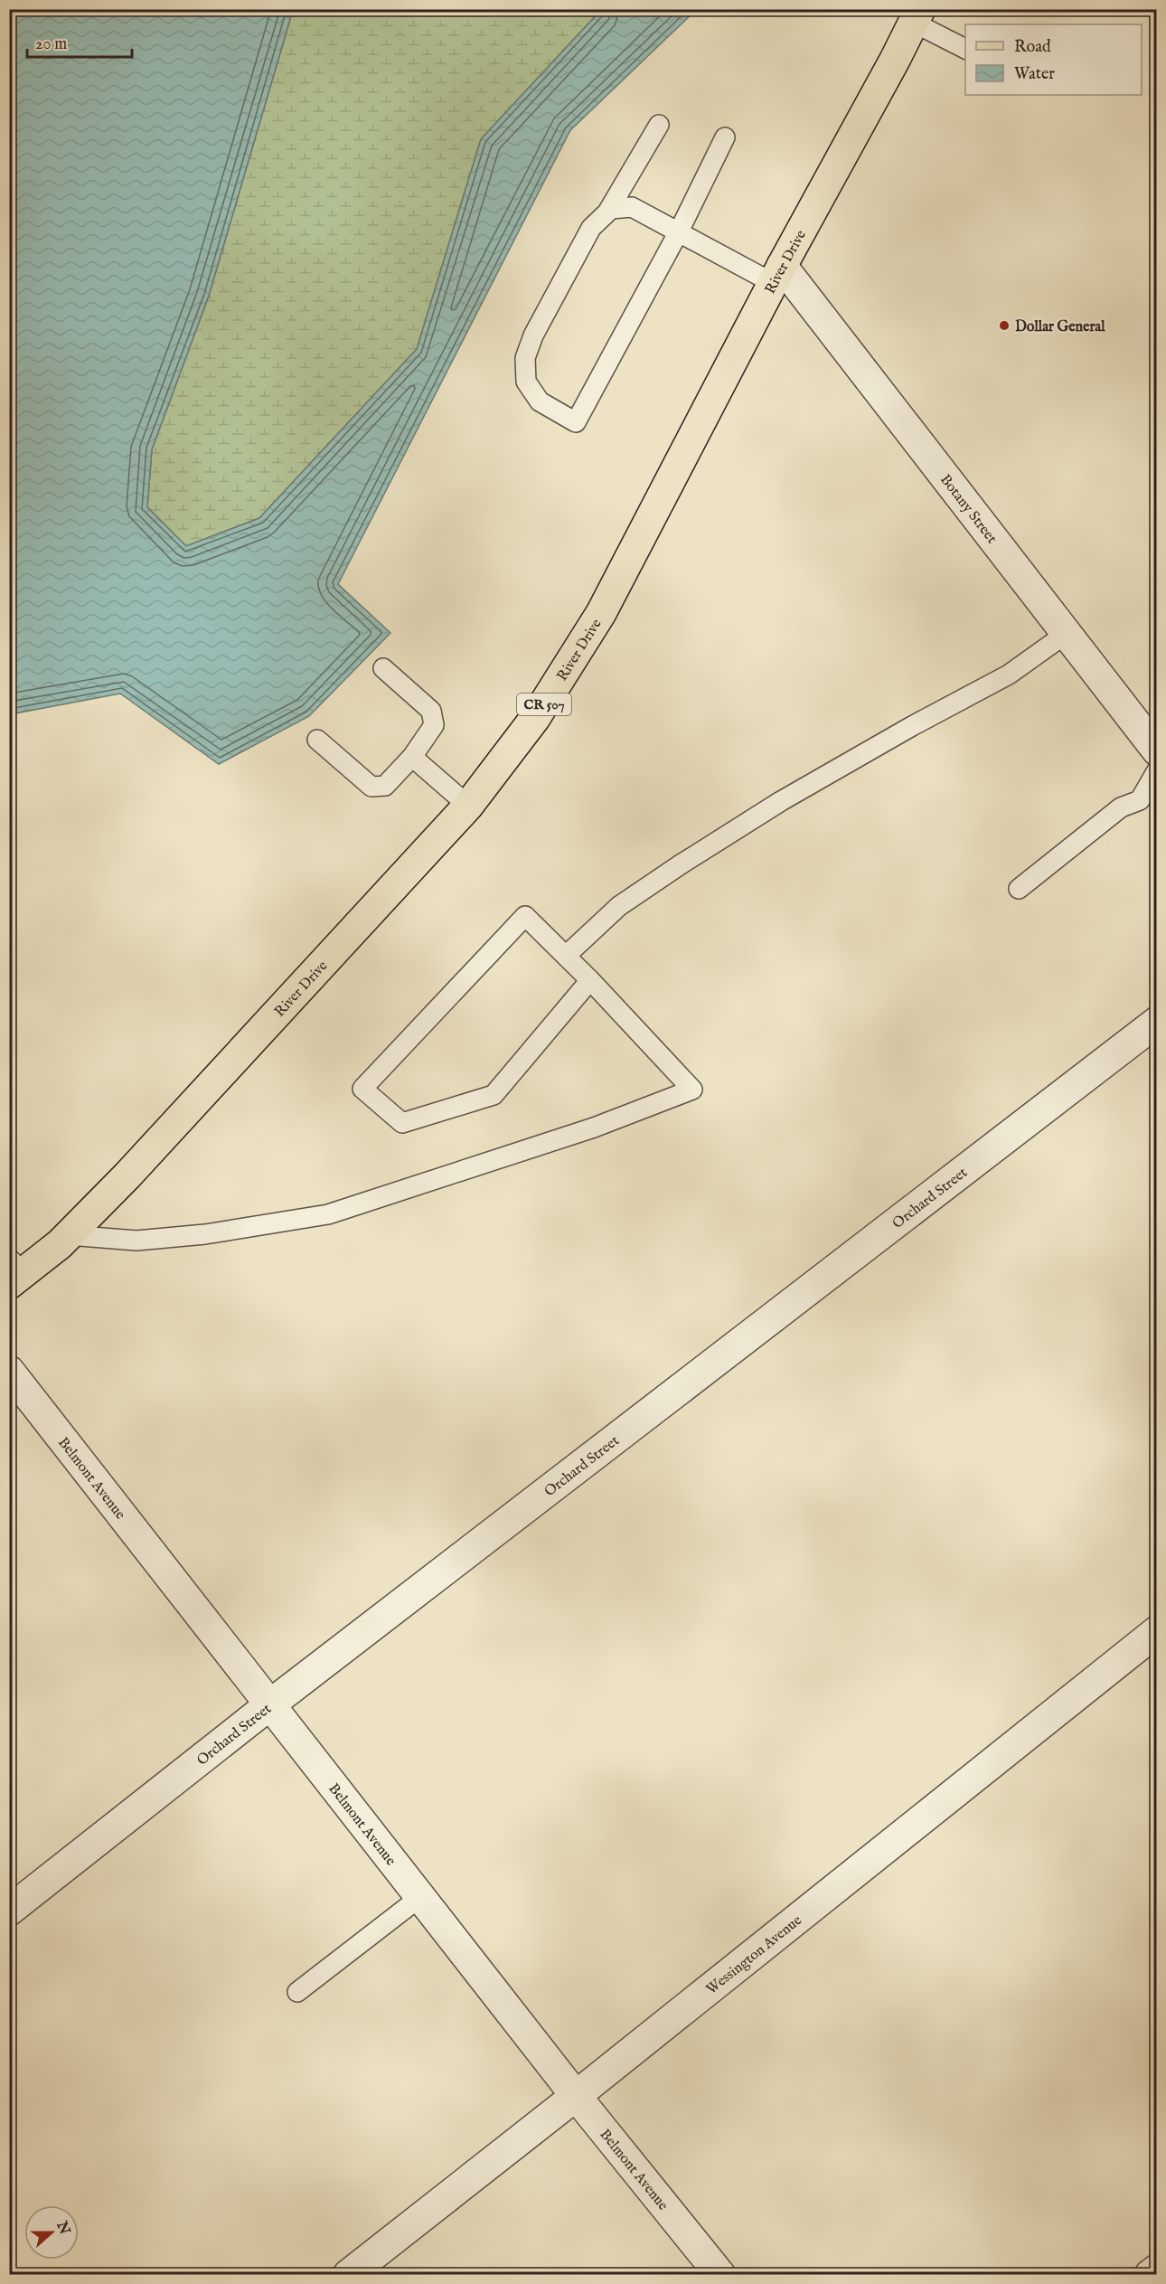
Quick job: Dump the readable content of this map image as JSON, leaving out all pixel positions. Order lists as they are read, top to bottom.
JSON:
{
  "streets": {
    "main road": ["River Drive", "CR 507"],
    "street": [
      "Botany Street",
      "Orchard Street",
      "Belmont Avenue",
      "Wessington Avenue"
    ]
  },
  "crossings": [
    ["River Drive", "Botany Street"],
    ["Orchard Street", "Belmont Avenue"],
    ["Belmont Avenue", "Wessington Avenue"]
  ],
  "places": ["Dollar General"],
  "legend": ["Road", "Water"],
  "scale_bar": "20 m",
  "north": "right"
}
